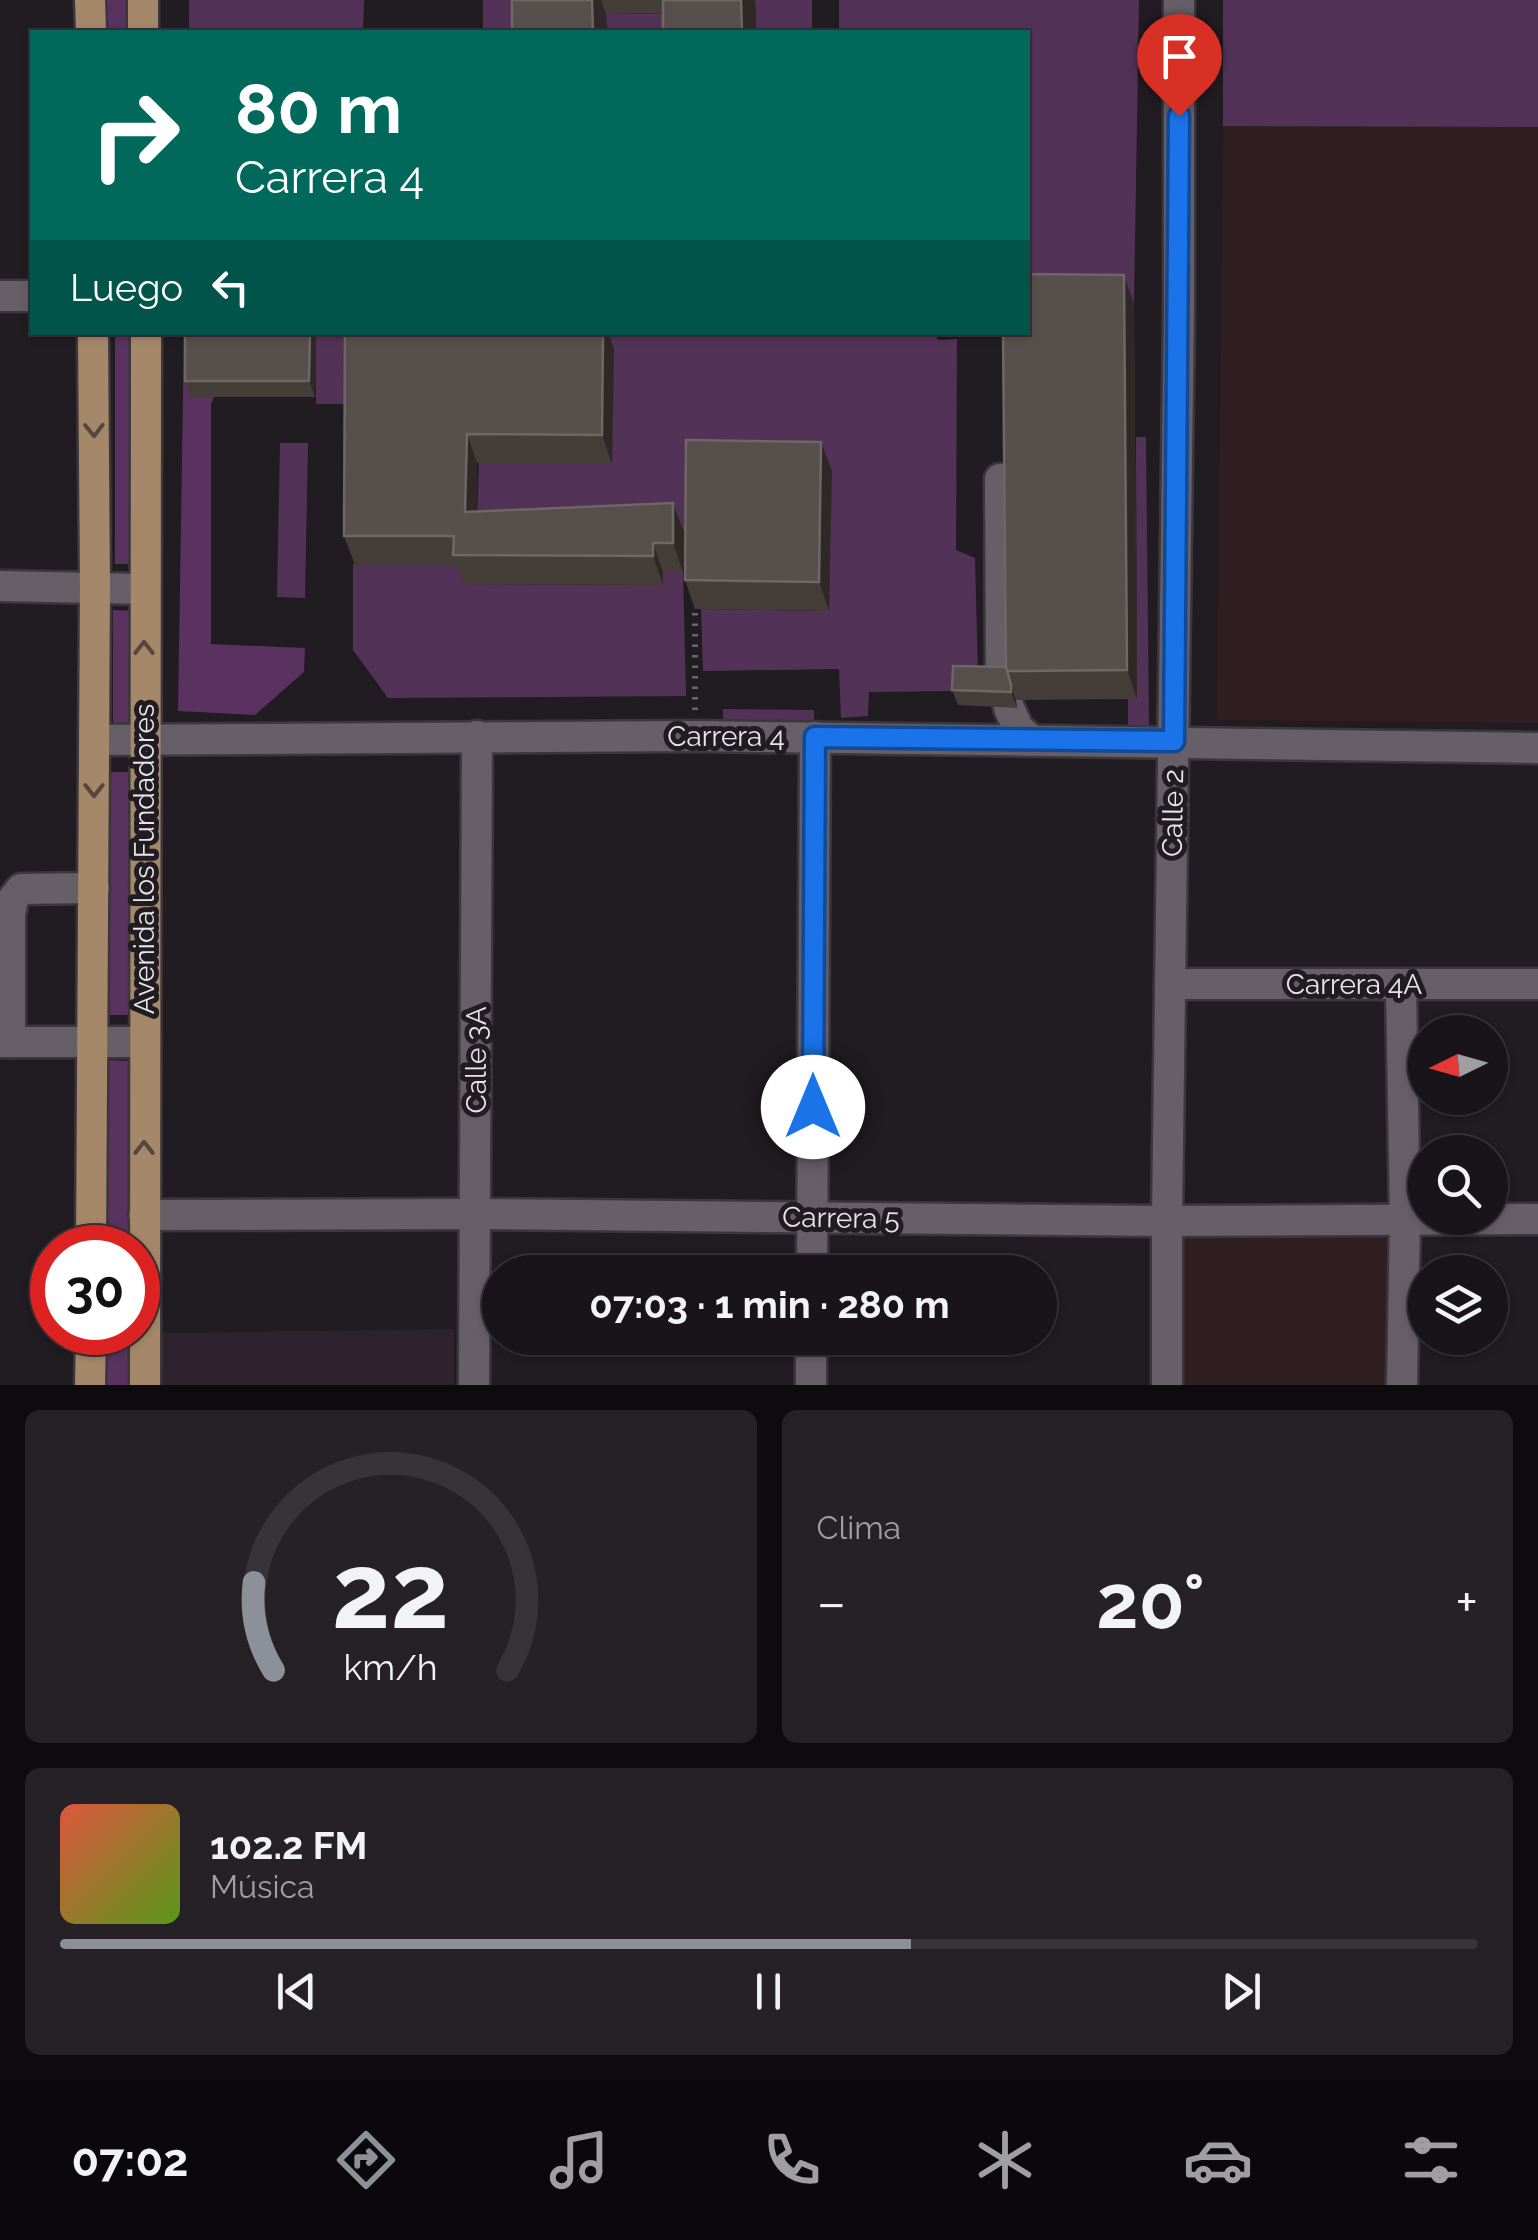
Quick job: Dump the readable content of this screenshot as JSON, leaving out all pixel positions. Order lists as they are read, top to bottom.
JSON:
{
  "streets": {
    "main road": ["Avenida los Fundadores"],
    "street": [
      "Carrera 4",
      "Calle 2",
      "Carrera 4A",
      "Calle 3A",
      "Carrera 5"
    ]
  },
  "crossings": [
    ["Carrera 4", "Calle 2"],
    ["Carrera 4", "Avenida los Fundadores"],
    ["Carrera 4", "Calle 3A"],
    ["Calle 2", "Carrera 4A"],
    ["Calle 2", "Carrera 5"],
    ["Avenida los Fundadores", "Carrera 5"],
    ["Calle 3A", "Carrera 5"]
  ],
  "north": "left",
  "page": {
    "turn": ["80 m", "Carrera 4"],
    "then": "Luego",
    "limit": "30",
    "trip": "07:03 · 1 min · 280 m",
    "tile": "Clima",
    "heat": ["−", "20°", "+"],
    "song": ["102.2 FM", "Música"],
    "tabs": "07:02",
    "gauge": ["22", "km/h"]
  }
}
